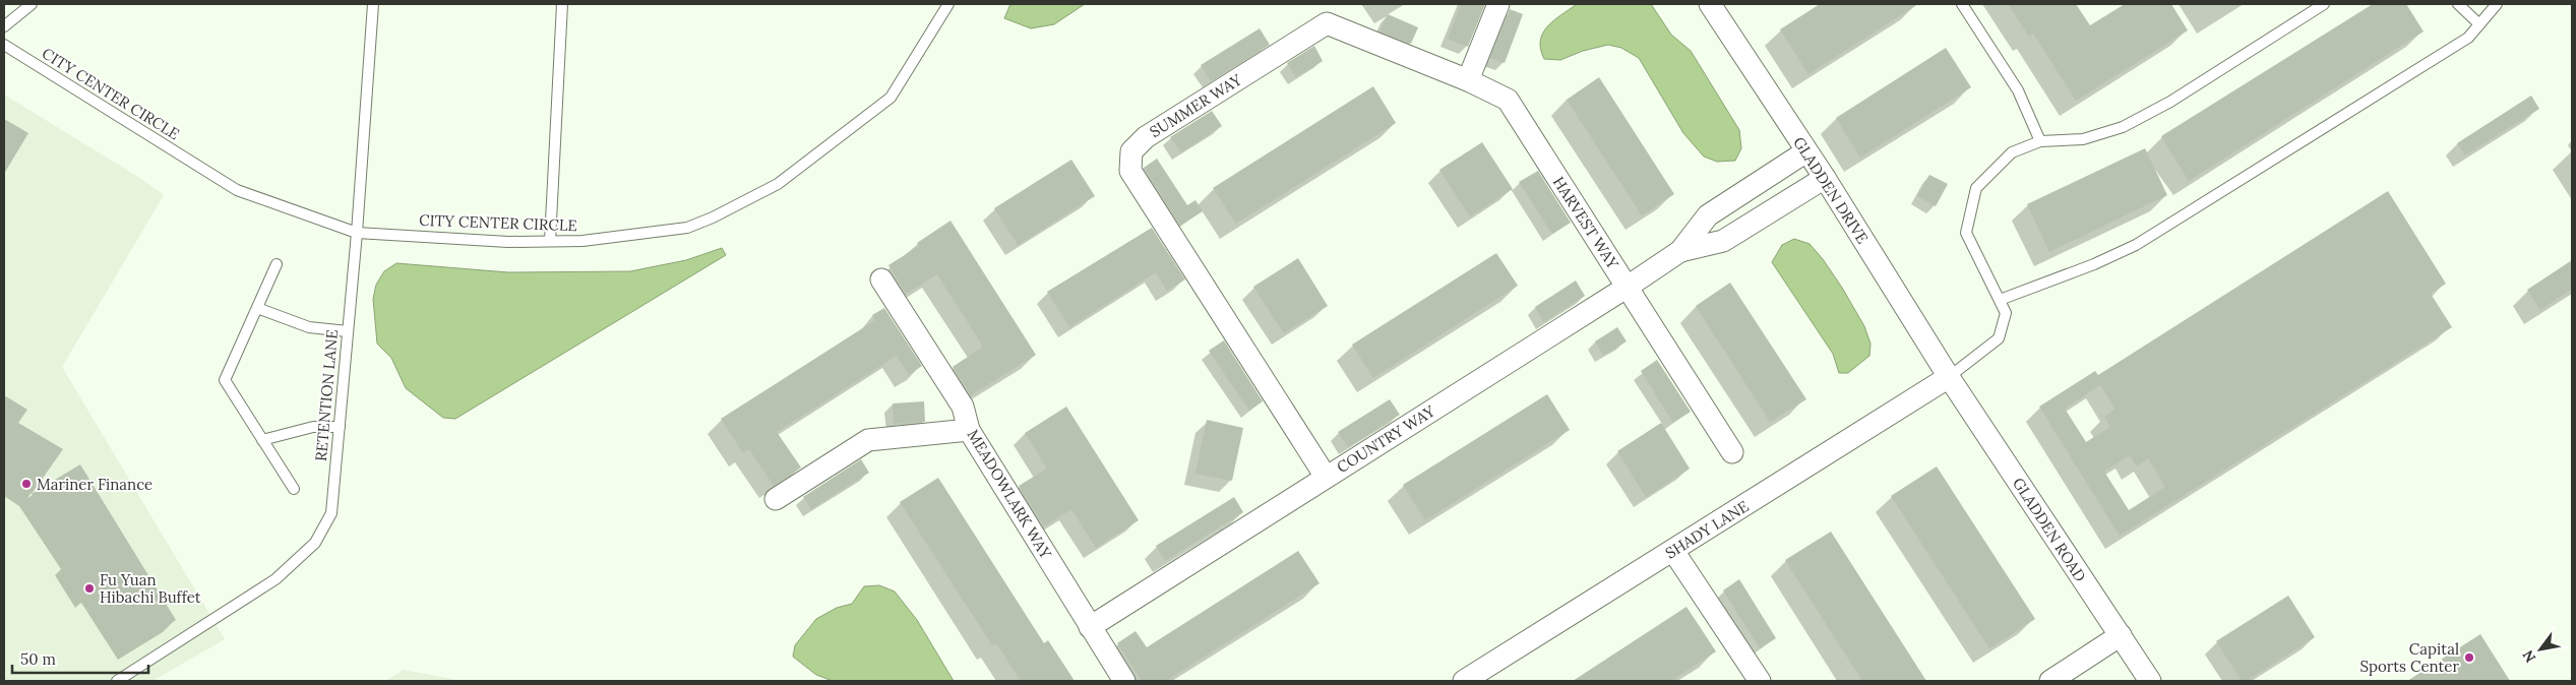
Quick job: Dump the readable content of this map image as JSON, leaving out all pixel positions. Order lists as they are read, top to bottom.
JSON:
{
  "streets": {
    "street": [
      "SUMMER WAY",
      "GLADDEN DRIVE",
      "HARVEST WAY",
      "COUNTRY WAY",
      "MEADOWLARK WAY",
      "SHADY LANE",
      "GLADDEN ROAD"
    ],
    "lane": ["CITY CENTER CIRCLE", "RETENTION LANE"]
  },
  "crossings": [
    ["CITY CENTER CIRCLE", "RETENTION LANE"],
    ["SUMMER WAY", "HARVEST WAY"],
    ["SUMMER WAY", "COUNTRY WAY"],
    ["GLADDEN DRIVE", "SHADY LANE"],
    ["GLADDEN DRIVE", "GLADDEN ROAD"],
    ["HARVEST WAY", "COUNTRY WAY"],
    ["COUNTRY WAY", "MEADOWLARK WAY"],
    ["SHADY LANE", "GLADDEN ROAD"]
  ],
  "places": ["Mariner Finance", "Fu Yuan Hibachi Buffet", "Capital Sports Center"],
  "scale_bar": "50 m",
  "north": "bottom left"
}
